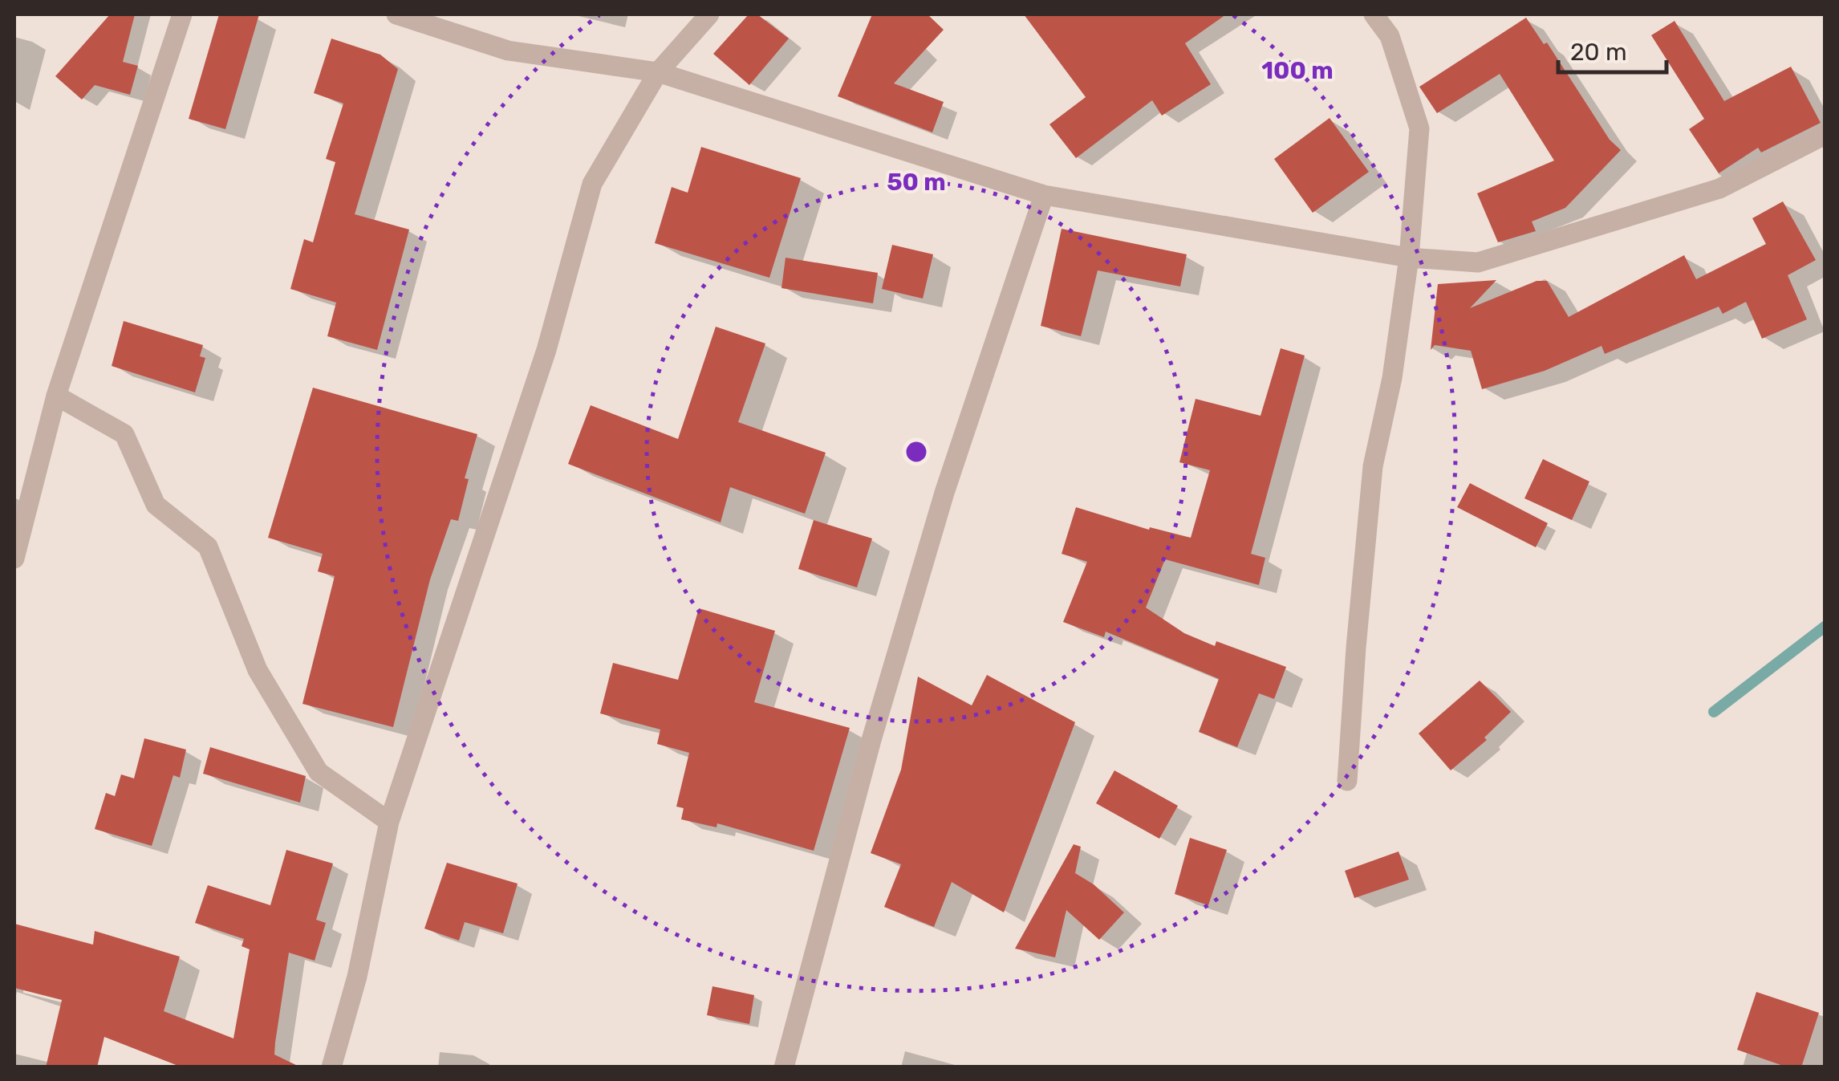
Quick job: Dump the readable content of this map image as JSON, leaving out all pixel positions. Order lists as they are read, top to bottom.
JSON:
{
  "scale_bar": "20 m",
  "rings": ["100 m", "50 m"]
}
